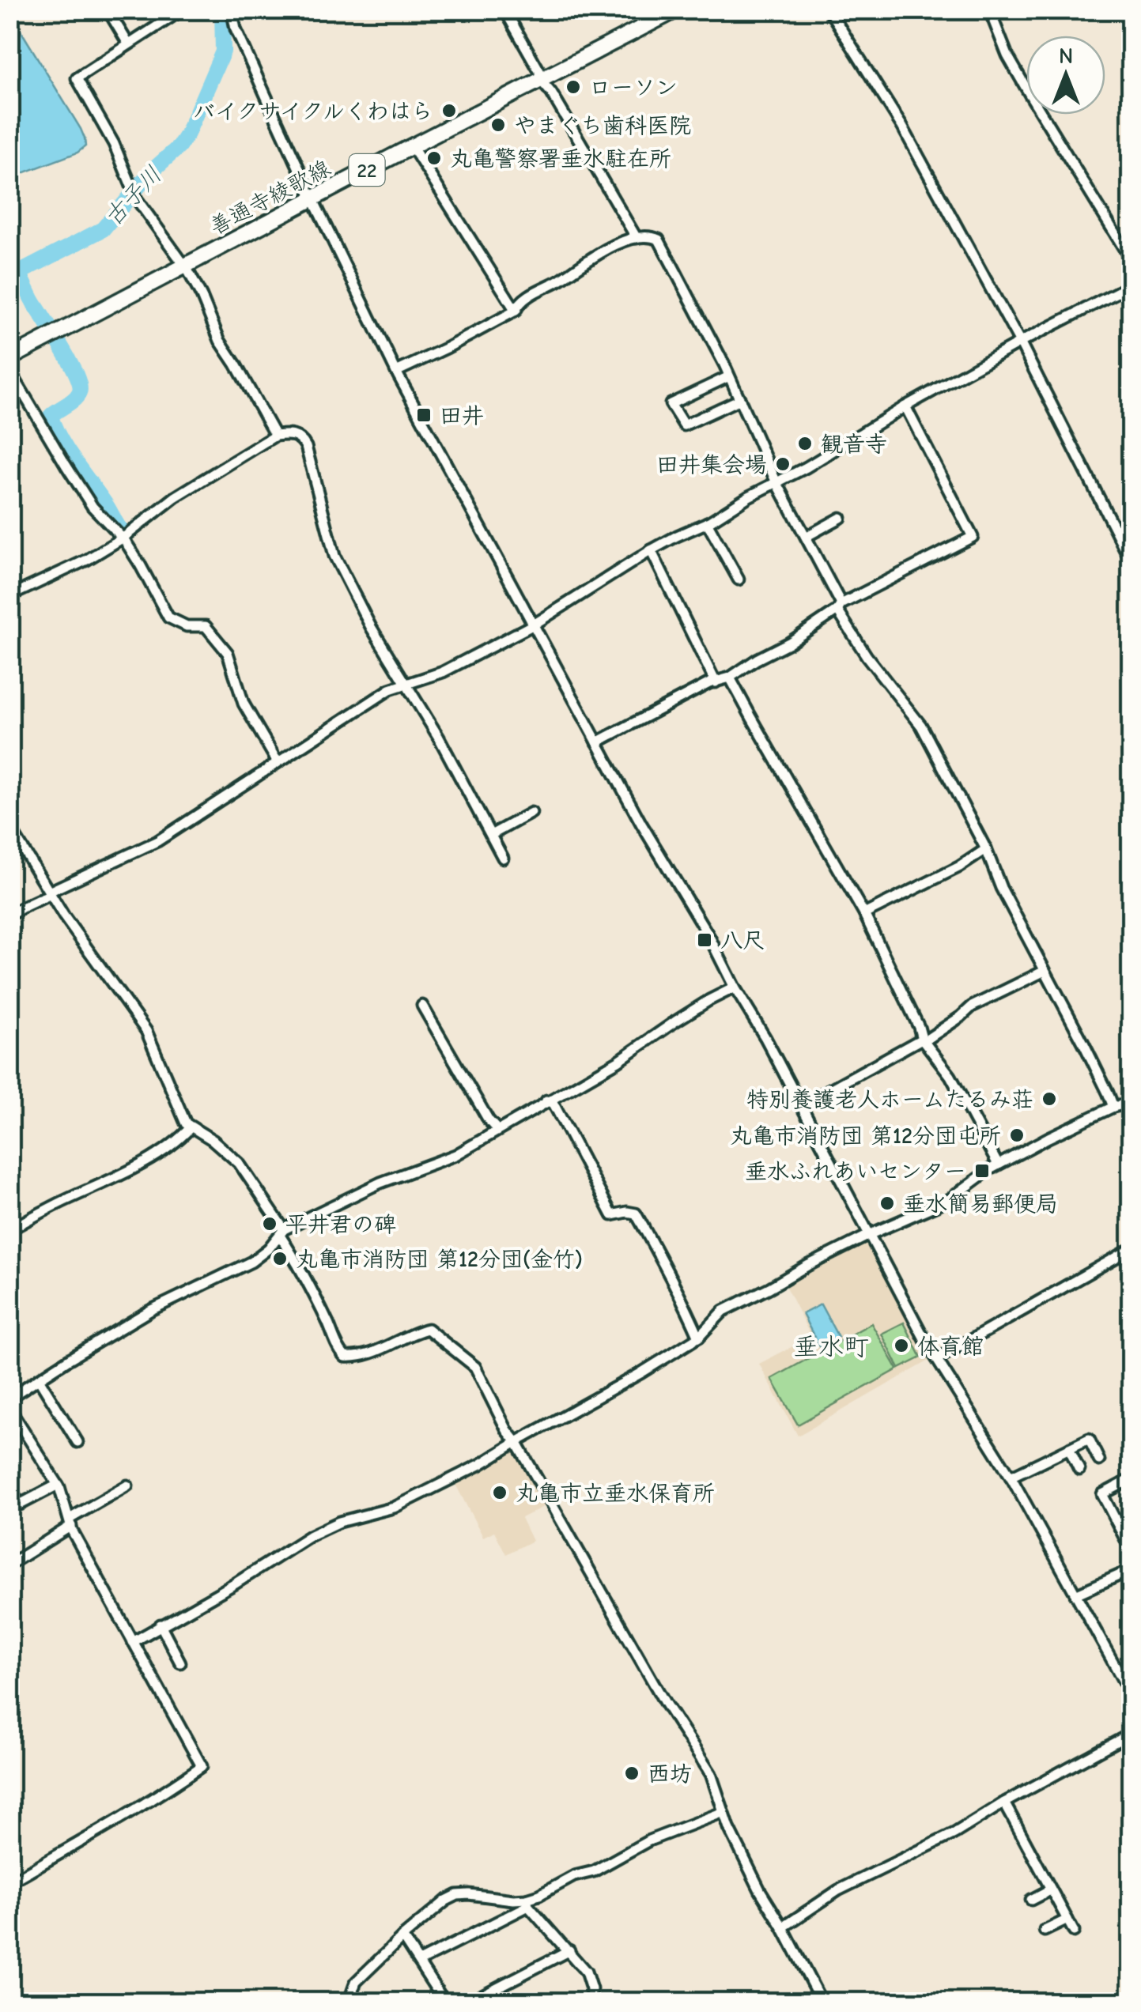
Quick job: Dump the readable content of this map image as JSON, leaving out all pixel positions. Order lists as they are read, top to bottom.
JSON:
{
  "streets": {
    "main road": ["22", "善通寺綾歌線"]
  },
  "districts": ["垂水町"],
  "water": ["古子川"],
  "places": {
    "other": [
      "ローソン",
      "バイクサイクルくわはら",
      "やまぐち歯科医院",
      "丸亀警察署垂水駐在所",
      "観音寺",
      "田井集会場",
      "特別養護老人ホームたるみ荘",
      "丸亀市消防団 第12分団屯所",
      "垂水簡易郵便局",
      "平井君の碑",
      "丸亀市消防団 第12分団(金竹)",
      "体育館",
      "丸亀市立垂水保育所",
      "西坊"
    ],
    "transit": ["田井", "八尺", "垂水ふれあいセンター"]
  },
  "north": "top"
}
